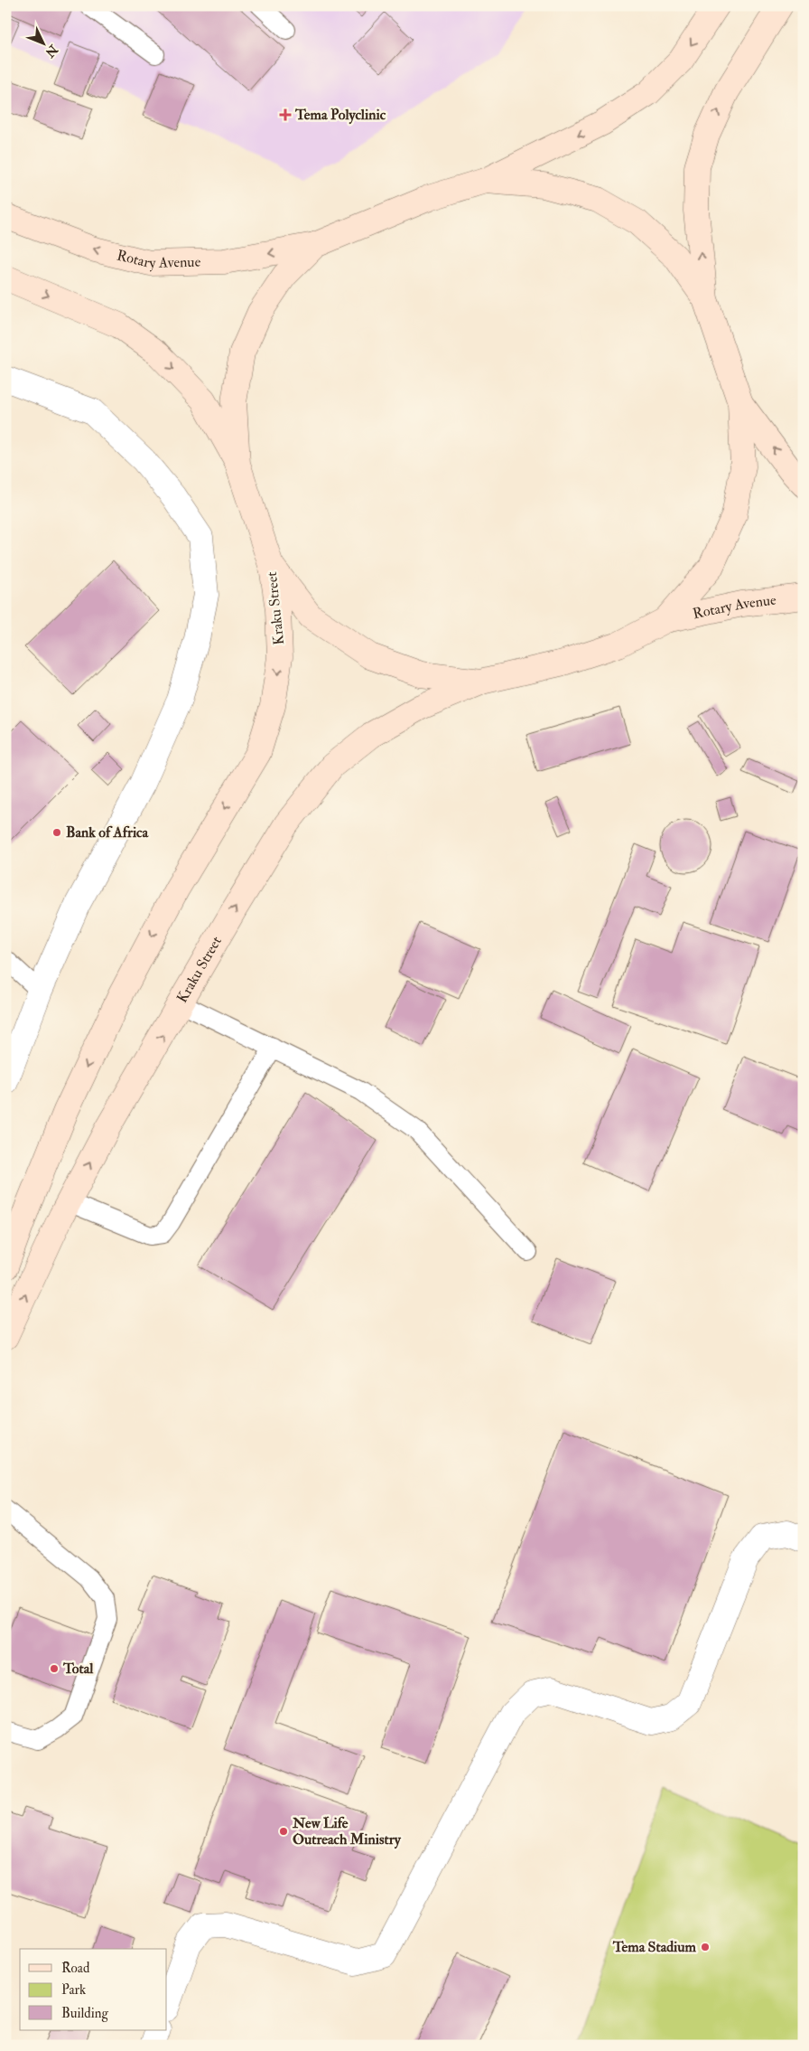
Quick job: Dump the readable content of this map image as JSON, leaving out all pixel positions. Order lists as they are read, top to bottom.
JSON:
{
  "streets": {
    "main road": ["Rotary Avenue", "Kraku Street"]
  },
  "one_way": ["Rotary Avenue"],
  "places": {
    "health": ["Tema Polyclinic"],
    "other": [
      "Bank of Africa",
      "Total",
      "New Life Outreach Ministry",
      "Tema Stadium"
    ]
  },
  "legend": ["Road", "Park", "Building"],
  "north": "bottom right"
}
